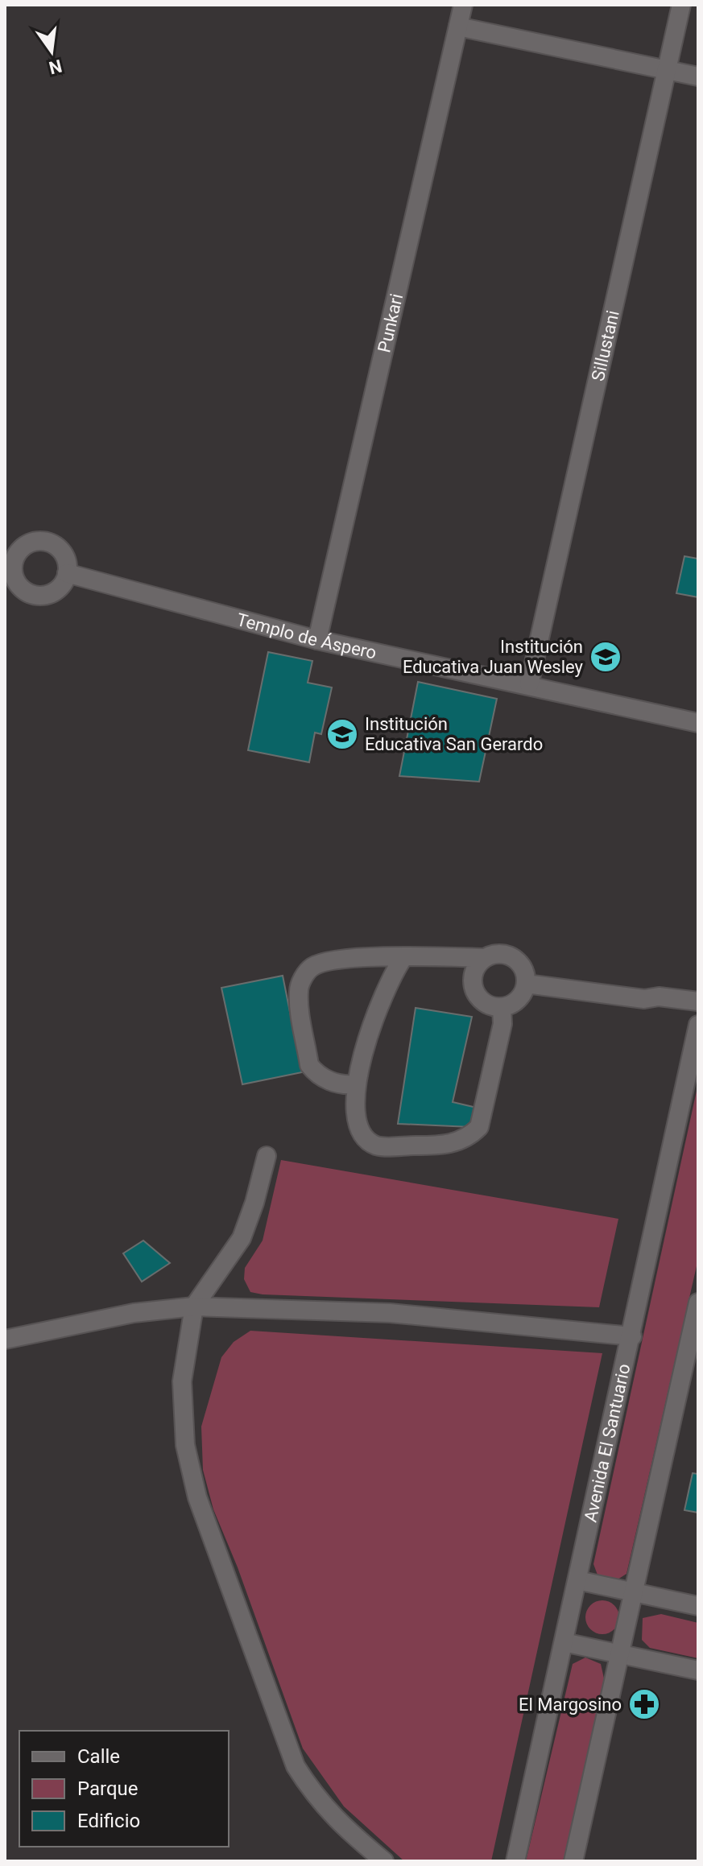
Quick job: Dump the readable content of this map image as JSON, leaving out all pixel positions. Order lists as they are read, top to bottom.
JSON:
{
  "streets": {
    "street": [
      "Punkari",
      "Sillustani",
      "Templo de Áspero",
      "Avenida El Santuario"
    ]
  },
  "crossings": [
    ["Punkari", "Templo de Áspero"],
    ["Sillustani", "Templo de Áspero"]
  ],
  "places": {
    "school or university": ["Institución Educativa Juan Wesley", "Institución Educativa San Gerardo"],
    "pharmacy": ["El Margosino"]
  },
  "legend": ["Calle", "Parque", "Edificio"],
  "north": "bottom"
}
